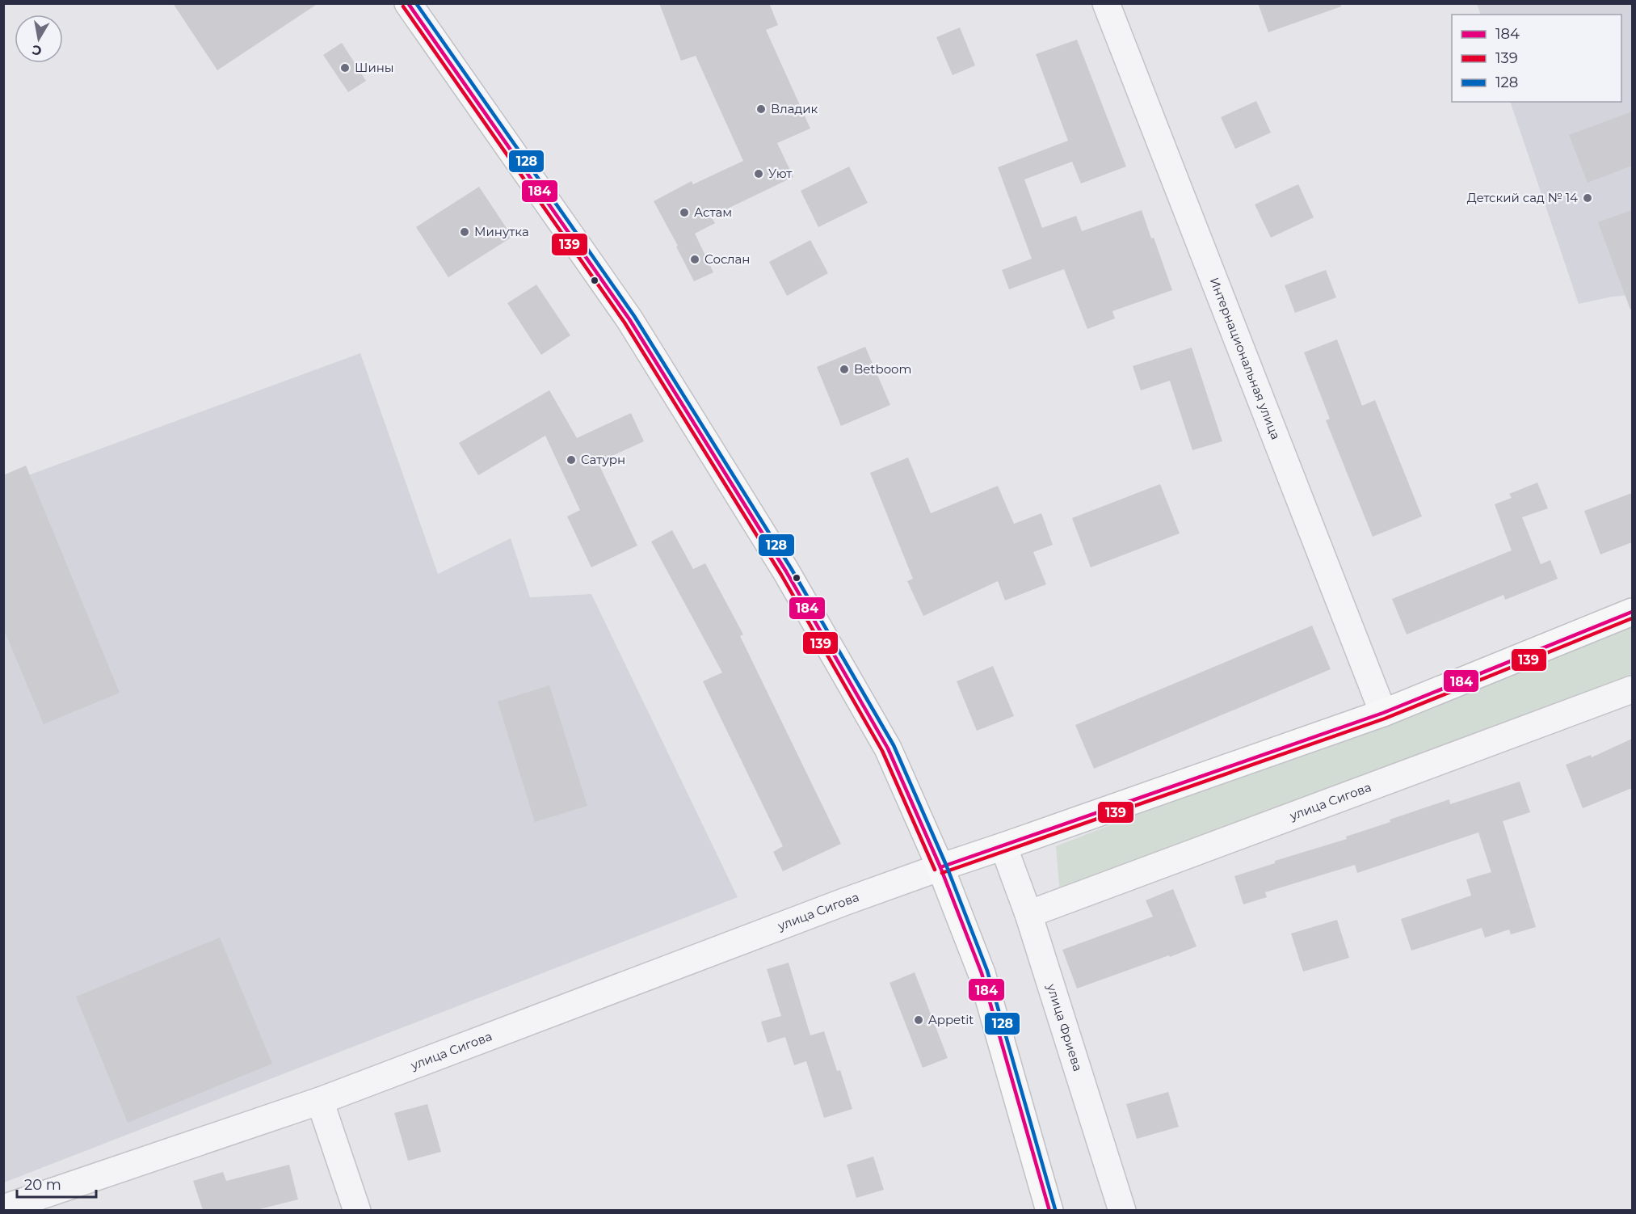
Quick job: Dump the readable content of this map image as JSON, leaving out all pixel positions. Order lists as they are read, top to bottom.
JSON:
{
  "streets": {
    "main road": ["улица Сигова"],
    "street": ["Интернациональная улица", "улица Фриева"]
  },
  "crossings": [
    ["Интернациональная улица", "улица Сигова"],
    ["улица Сигова", "улица Фриева"]
  ],
  "places": [
    "Шины",
    "Владик",
    "Уют",
    "Детский сад № 14",
    "Астам",
    "Минутка",
    "Сослан",
    "Betboom",
    "Сатурн",
    "Appetit"
  ],
  "lines": ["transit line 184", "transit line 128", "transit line 139"],
  "legend": ["184", "139", "128"],
  "scale_bar": "20 m",
  "north": "bottom"
}
